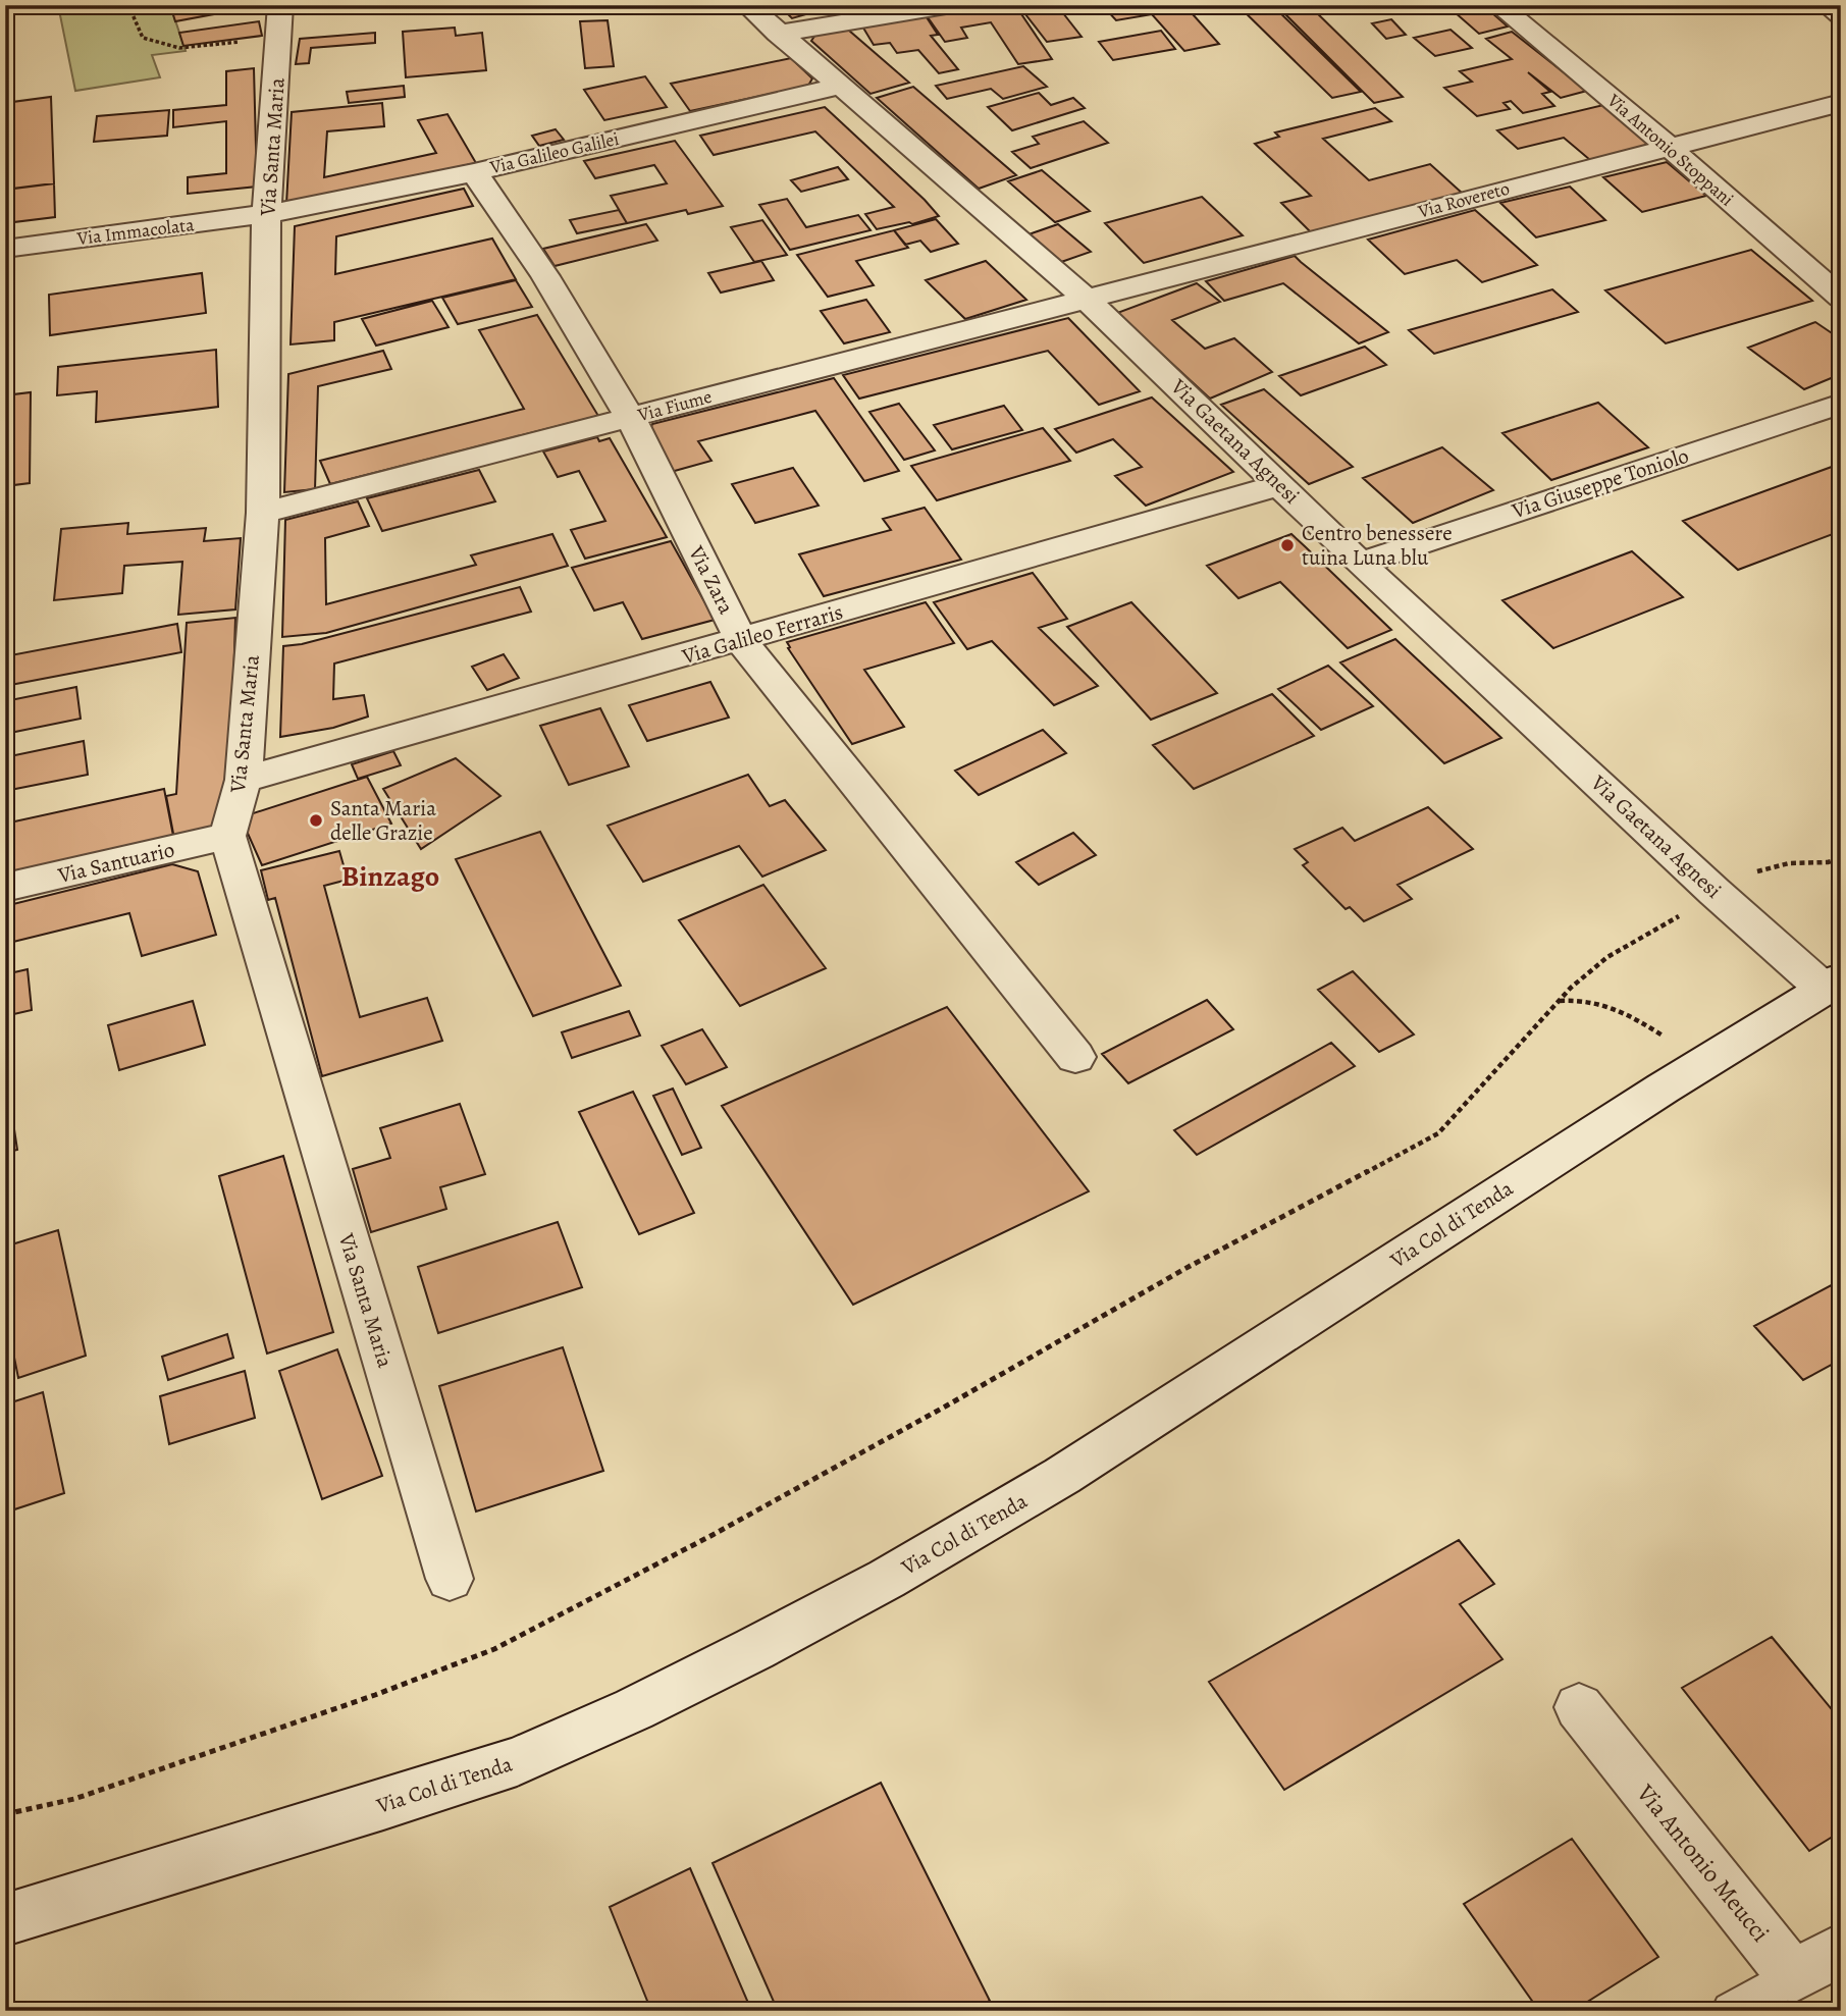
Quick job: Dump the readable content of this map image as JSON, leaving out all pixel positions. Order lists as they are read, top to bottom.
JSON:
{
  "streets": {
    "street": [
      "Via Santa Maria",
      "Via Antonio Stoppani",
      "Via Galileo Galilei",
      "Via Rovereto",
      "Via Immacolata",
      "Via Fiume",
      "Via Gaetana Agnesi",
      "Via Giuseppe Toniolo",
      "Via Zara",
      "Via Galileo Ferraris",
      "Via Santuario",
      "Via Col di Tenda",
      "Via Antonio Meucci"
    ]
  },
  "crossings": [
    ["Via Santa Maria", "Via Galileo Galilei"],
    ["Via Santa Maria", "Via Immacolata"],
    ["Via Santa Maria", "Via Fiume"],
    ["Via Santa Maria", "Via Galileo Ferraris"],
    ["Via Santa Maria", "Via Santuario"],
    ["Via Antonio Stoppani", "Via Rovereto"],
    ["Via Galileo Galilei", "Via Immacolata"],
    ["Via Galileo Galilei", "Via Gaetana Agnesi"],
    ["Via Galileo Galilei", "Via Zara"],
    ["Via Rovereto", "Via Fiume"],
    ["Via Rovereto", "Via Gaetana Agnesi"],
    ["Via Fiume", "Via Gaetana Agnesi"],
    ["Via Fiume", "Via Zara"],
    ["Via Gaetana Agnesi", "Via Giuseppe Toniolo"],
    ["Via Gaetana Agnesi", "Via Galileo Ferraris"],
    ["Via Gaetana Agnesi", "Via Col di Tenda"],
    ["Via Zara", "Via Galileo Ferraris"]
  ],
  "districts": ["Binzago"],
  "places": ["Centro benessere tuina Luna blu", "Santa Maria delle Grazie"]
}
